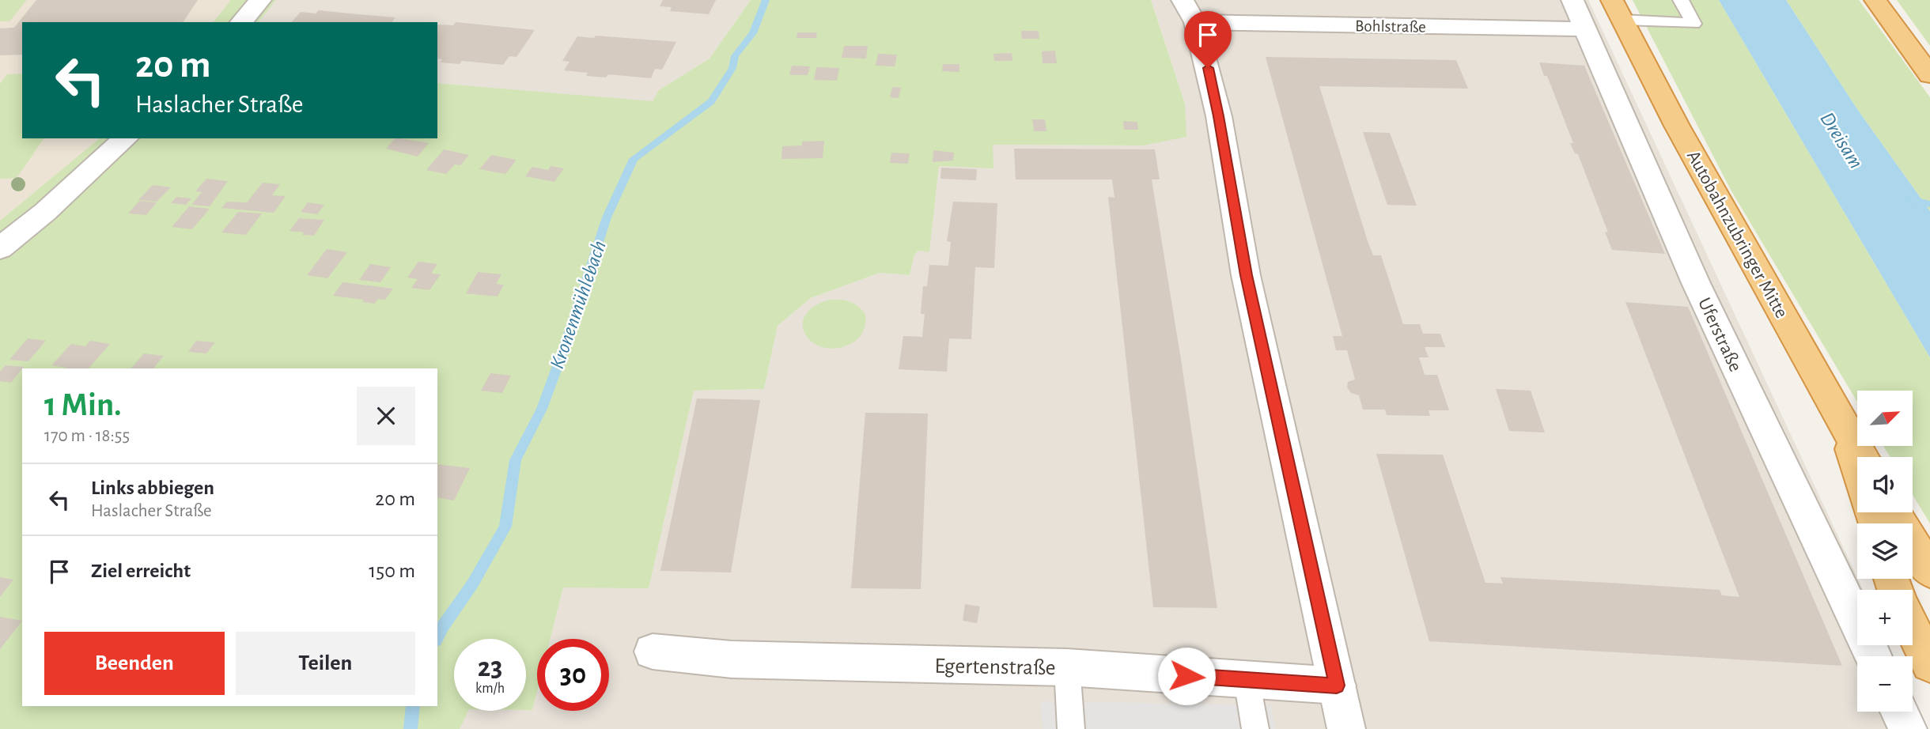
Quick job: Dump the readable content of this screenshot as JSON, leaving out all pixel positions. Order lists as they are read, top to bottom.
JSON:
{
  "streets": {
    "highway": ["Autobahnzubringer Mitte"],
    "street": ["Bohlstraße", "Uferstraße", "Egertenstraße"]
  },
  "crossings": [
    ["Bohlstraße", "Uferstraße"]
  ],
  "water": ["Dreisam", "Kronenmühlebach"],
  "north": "top right",
  "page": {
    "turn": ["20 m", "Haslacher Straße"],
    "heading": ["1 Min.", "170 m · 18:55"],
    "map_buttons": ["+", "−"],
    "list": [
      {
        "name": "Links abbiegen",
        "note": "Haslacher Straße",
        "value": "20 m"
      },
      {
        "name": "Ziel erreicht",
        "value": "150 m"
      }
    ],
    "buttons": ["Beenden", "Teilen"],
    "speed": "23 km/h",
    "limit": "30"
  }
}
